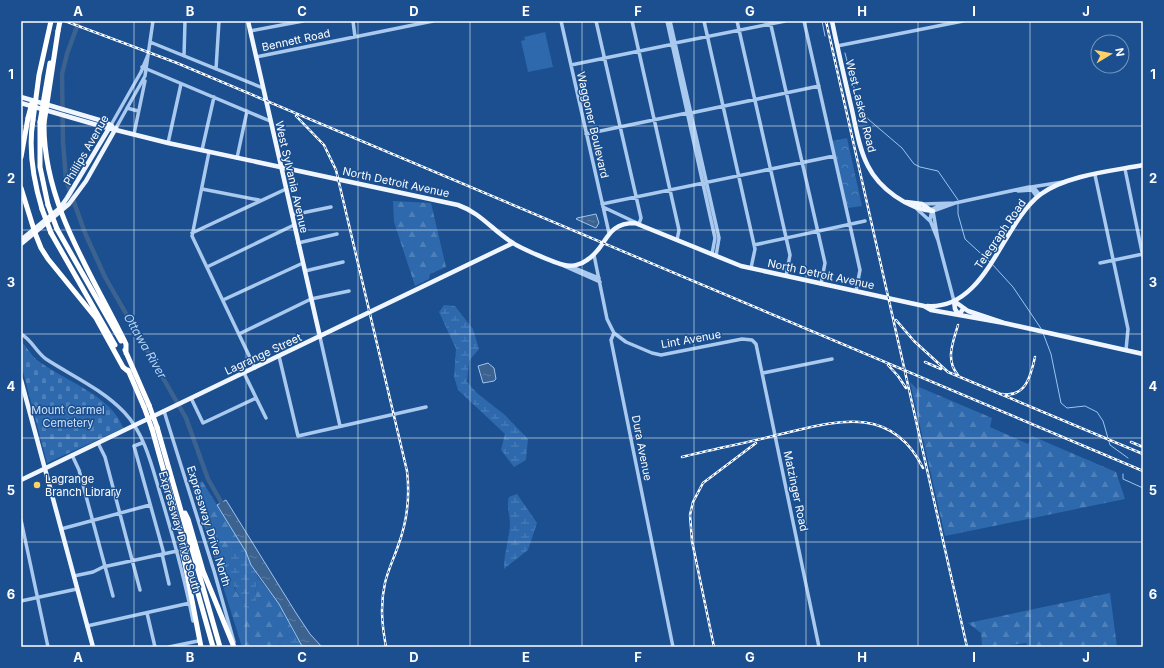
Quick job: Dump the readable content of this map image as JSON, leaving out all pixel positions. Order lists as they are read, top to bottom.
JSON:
{
  "streets": {
    "main road": [
      "West Laskey Road",
      "Phillips Avenue",
      "West Sylvania Avenue",
      "North Detroit Avenue",
      "Telegraph Road",
      "Lagrange Street"
    ],
    "street": [
      "Bennett Road",
      "Waggoner Boulevard",
      "Lint Avenue",
      "Dura Avenue",
      "Matzinger Road",
      "Expressway Drive North",
      "Expressway Drive South"
    ]
  },
  "crossings": [
    ["Bennett Road", "West Sylvania Avenue"],
    ["Waggoner Boulevard", "North Detroit Avenue"],
    ["Phillips Avenue", "North Detroit Avenue"],
    ["West Sylvania Avenue", "North Detroit Avenue"],
    ["West Sylvania Avenue", "Lagrange Street"],
    ["North Detroit Avenue", "Telegraph Road"],
    ["North Detroit Avenue", "Lagrange Street"],
    ["Lint Avenue", "Dura Avenue"],
    ["Lint Avenue", "Matzinger Road"],
    ["Lagrange Street", "Expressway Drive North"],
    ["Lagrange Street", "Expressway Drive South"]
  ],
  "water": ["Ottawa River"],
  "parks": ["Mount Carmel Cemetery"],
  "places": ["Lagrange Branch Library"],
  "north": "right",
  "grid": {
    "columns": [
      "A",
      "B",
      "C",
      "D",
      "E",
      "F",
      "G",
      "H",
      "I",
      "J"
    ],
    "rows": [
      "1",
      "2",
      "3",
      "4",
      "5",
      "6"
    ]
  }
}
